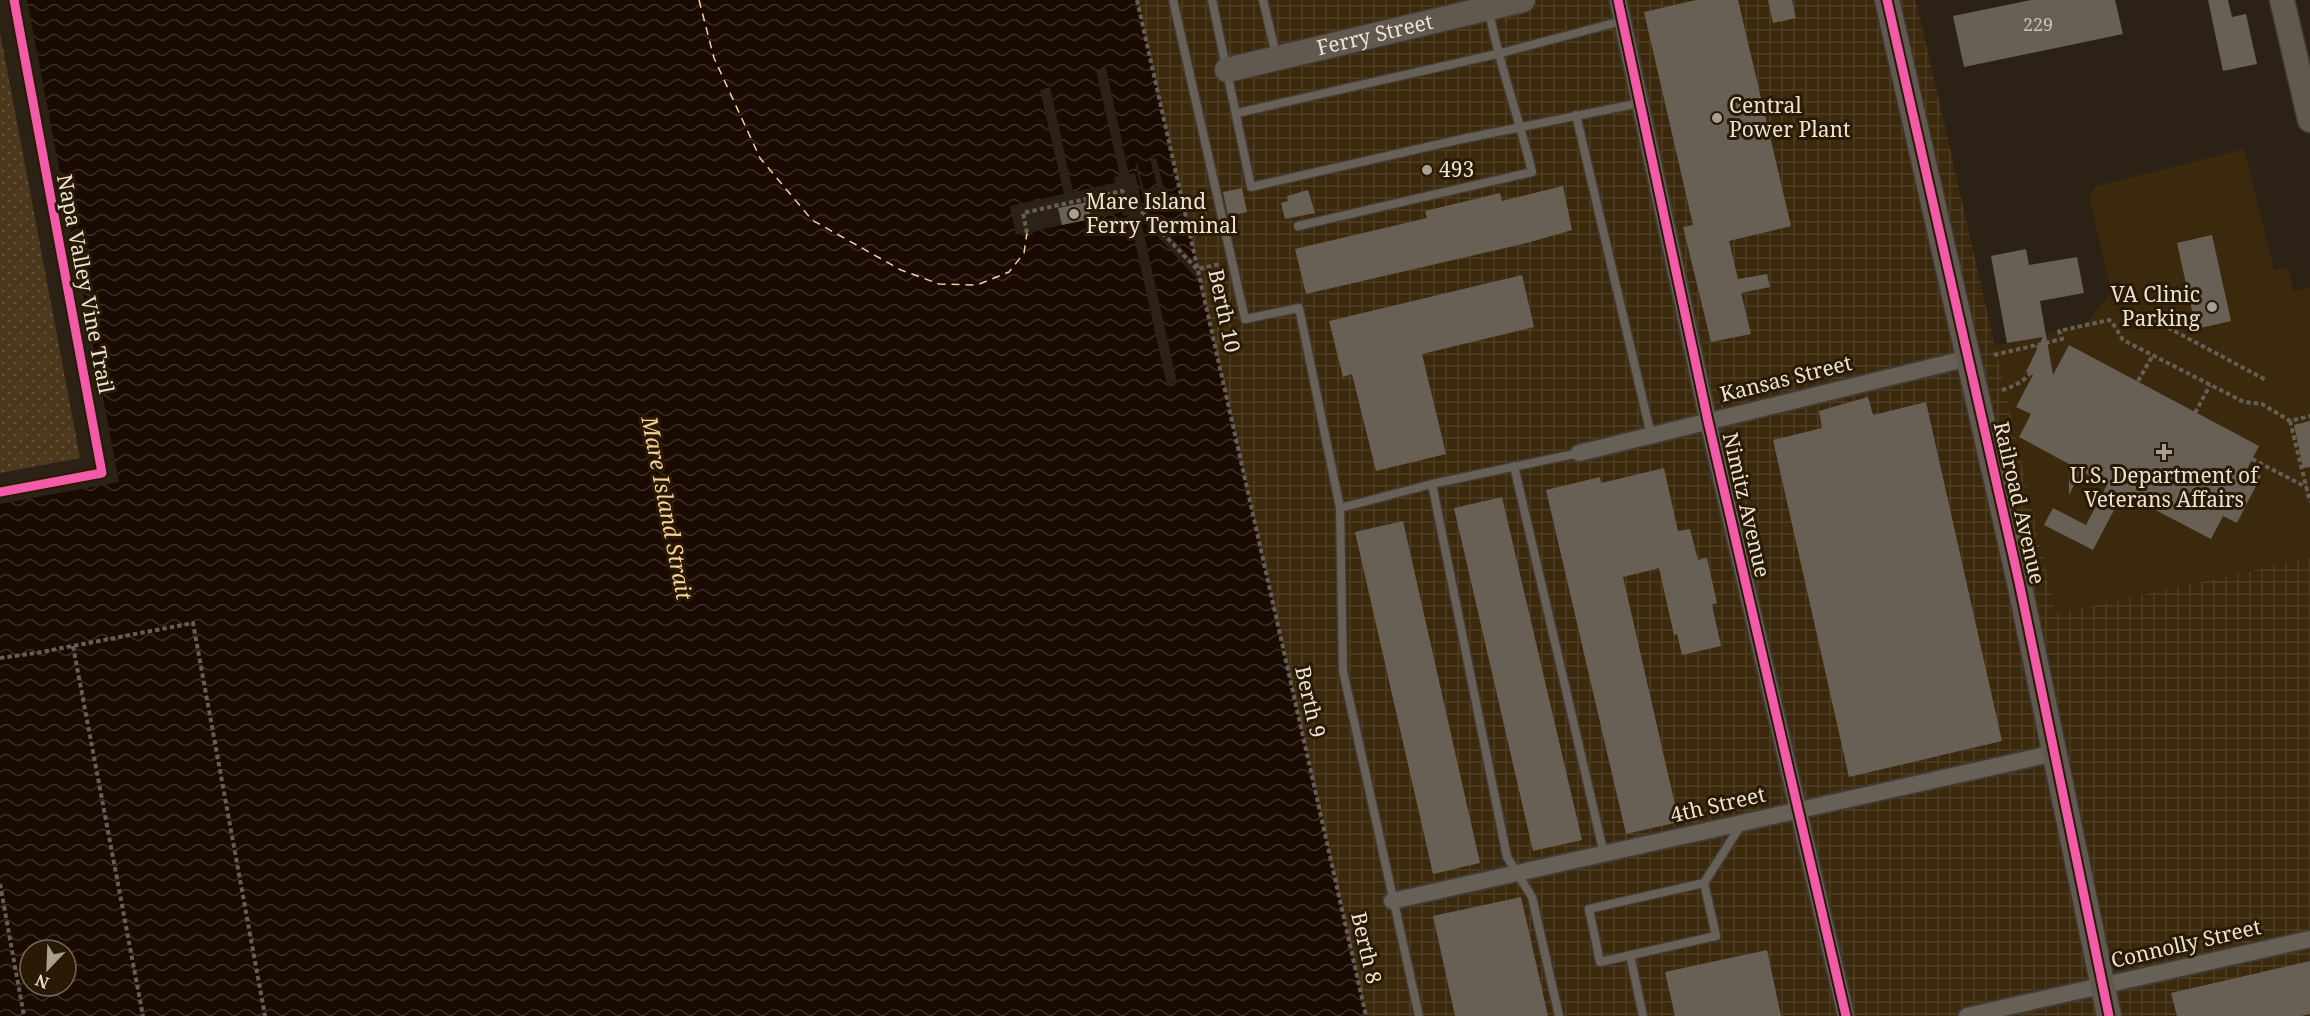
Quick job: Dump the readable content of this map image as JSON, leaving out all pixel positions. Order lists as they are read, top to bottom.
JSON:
{
  "streets": {
    "street": [
      "Ferry Street",
      "Kansas Street",
      "Railroad Avenue",
      "Nimitz Avenue",
      "4th Street",
      "Connolly Street"
    ],
    "path": ["Berth 10", "Berth 9", "Berth 8"],
    "cycle path": ["Napa Valley Vine Trail"]
  },
  "crossings": [
    ["Berth 10", "Berth 9"],
    ["Kansas Street", "Railroad Avenue"],
    ["Kansas Street", "Nimitz Avenue"],
    ["Railroad Avenue", "4th Street"],
    ["Railroad Avenue", "Connolly Street"],
    ["Nimitz Avenue", "4th Street"],
    ["Berth 9", "Berth 8"]
  ],
  "water": ["Mare Island Strait"],
  "places": {
    "other": [
      "Central Power Plant",
      "493",
      "Mare Island Ferry Terminal",
      "VA Clinic Parking"
    ],
    "health": ["U.S. Department of Veterans Affairs"]
  },
  "house_numbers": ["229"],
  "north": "bottom left"
}
